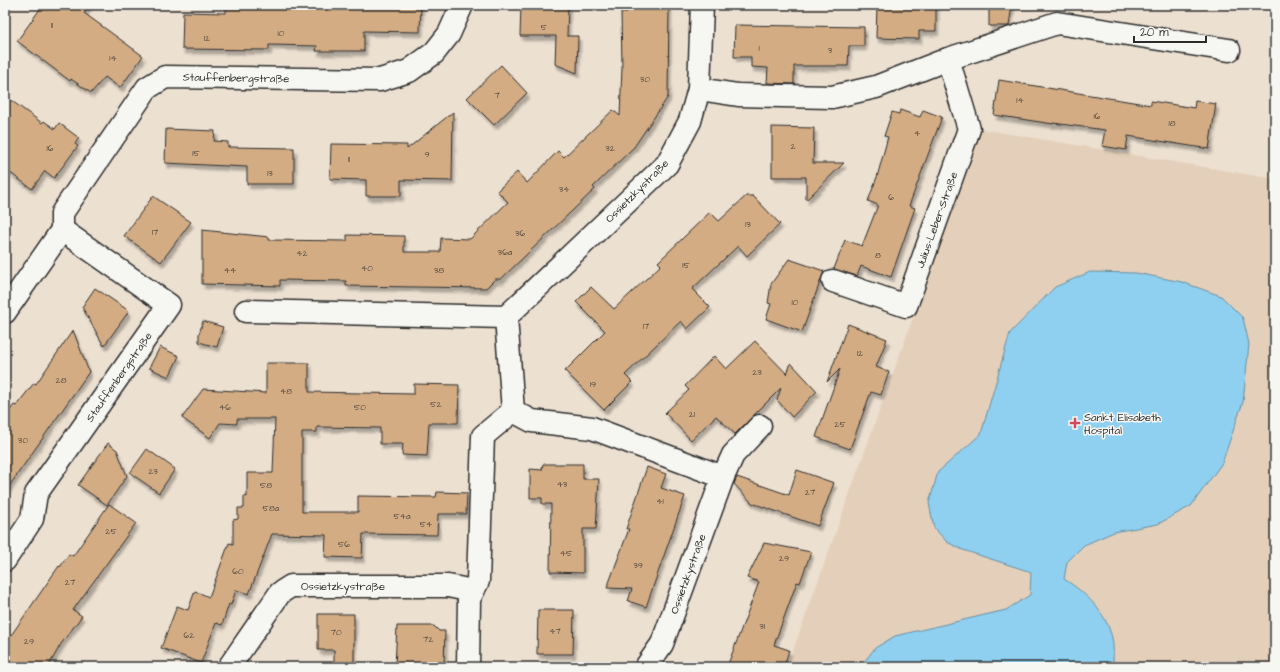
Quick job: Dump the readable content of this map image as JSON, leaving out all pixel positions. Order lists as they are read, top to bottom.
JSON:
{
  "streets": {
    "street": ["Stauffenbergstraße", "Ossietzkystraße", "Julius-Leber-Straße"]
  },
  "places": {
    "health": ["Sankt Elisabeth Hospital"]
  },
  "house_numbers": [
    "11",
    "5",
    "10",
    "12",
    "1",
    "3",
    "14",
    "30",
    "7",
    "14",
    "16",
    "18",
    "4",
    "2",
    "16",
    "32",
    "15",
    "9",
    "11",
    "13",
    "34",
    "6",
    "13",
    "17",
    "36",
    "36a",
    "42",
    "8",
    "15",
    "40",
    "44",
    "38",
    "10",
    "17",
    "12",
    "23",
    "28",
    "19",
    "48",
    "52",
    "46",
    "50",
    "21",
    "25",
    "30",
    "23",
    "43",
    "58",
    "27",
    "41",
    "58a",
    "54a",
    "54",
    "25",
    "56",
    "45",
    "29",
    "39",
    "60",
    "27",
    "31",
    "47",
    "70",
    "62",
    "72",
    "29"
  ],
  "scale_bar": "20 m"
}
